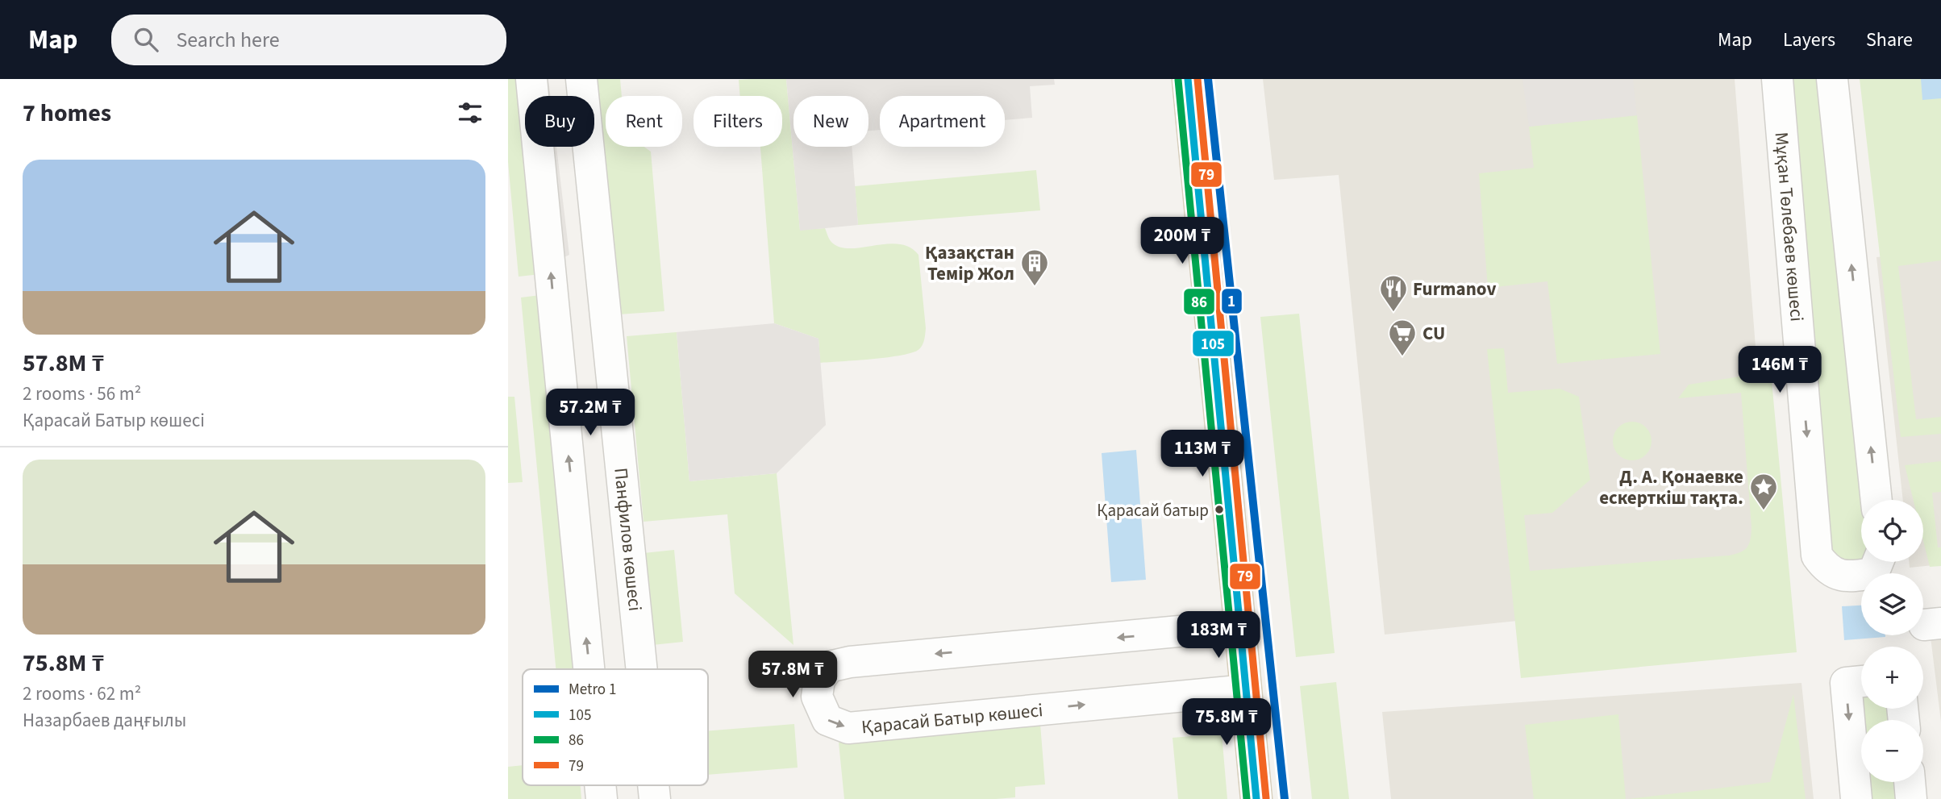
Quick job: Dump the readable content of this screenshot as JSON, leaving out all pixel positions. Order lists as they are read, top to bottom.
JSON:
{
  "streets": {
    "street": ["Мұқан Төлебаев көшесі", "Панфилов көшесі", "Қарасай Батыр көшесі"]
  },
  "places": {
    "building": ["Қазақстан Темір Жол"],
    "restaurant": ["Furmanov"],
    "supermarket": ["CU"],
    "other": ["Қарасай батыр"],
    "place": ["Д. А. Қонаевке ескерткіш тақта."]
  },
  "lines": [
    "metro line 1",
    "transit line 105",
    "transit line 79",
    "transit line 86"
  ],
  "legend": [
    "Metro 1",
    "105",
    "86",
    "79"
  ],
  "page": {
    "header": "Map",
    "search": "Search here",
    "nav": ["Map", "Layers", "Share"],
    "heading": "7 homes",
    "chip": [
      "Buy",
      "Rent",
      "Filters",
      "New",
      "Apartment"
    ],
    "list": [
      {
        "name": "57.8M ₸",
        "note": "2 rooms · 56 m² · Қарасай Батыр көшесі"
      },
      {
        "name": "75.8M ₸",
        "note": "2 rooms · 62 m² · Назарбаев даңғылы"
      }
    ],
    "price": [
      "200M ₸",
      "146M ₸",
      "57.2M ₸",
      "113M ₸",
      "183M ₸",
      "57.8M ₸",
      "75.8M ₸"
    ],
    "map_buttons": ["+", "−"]
  }
}
